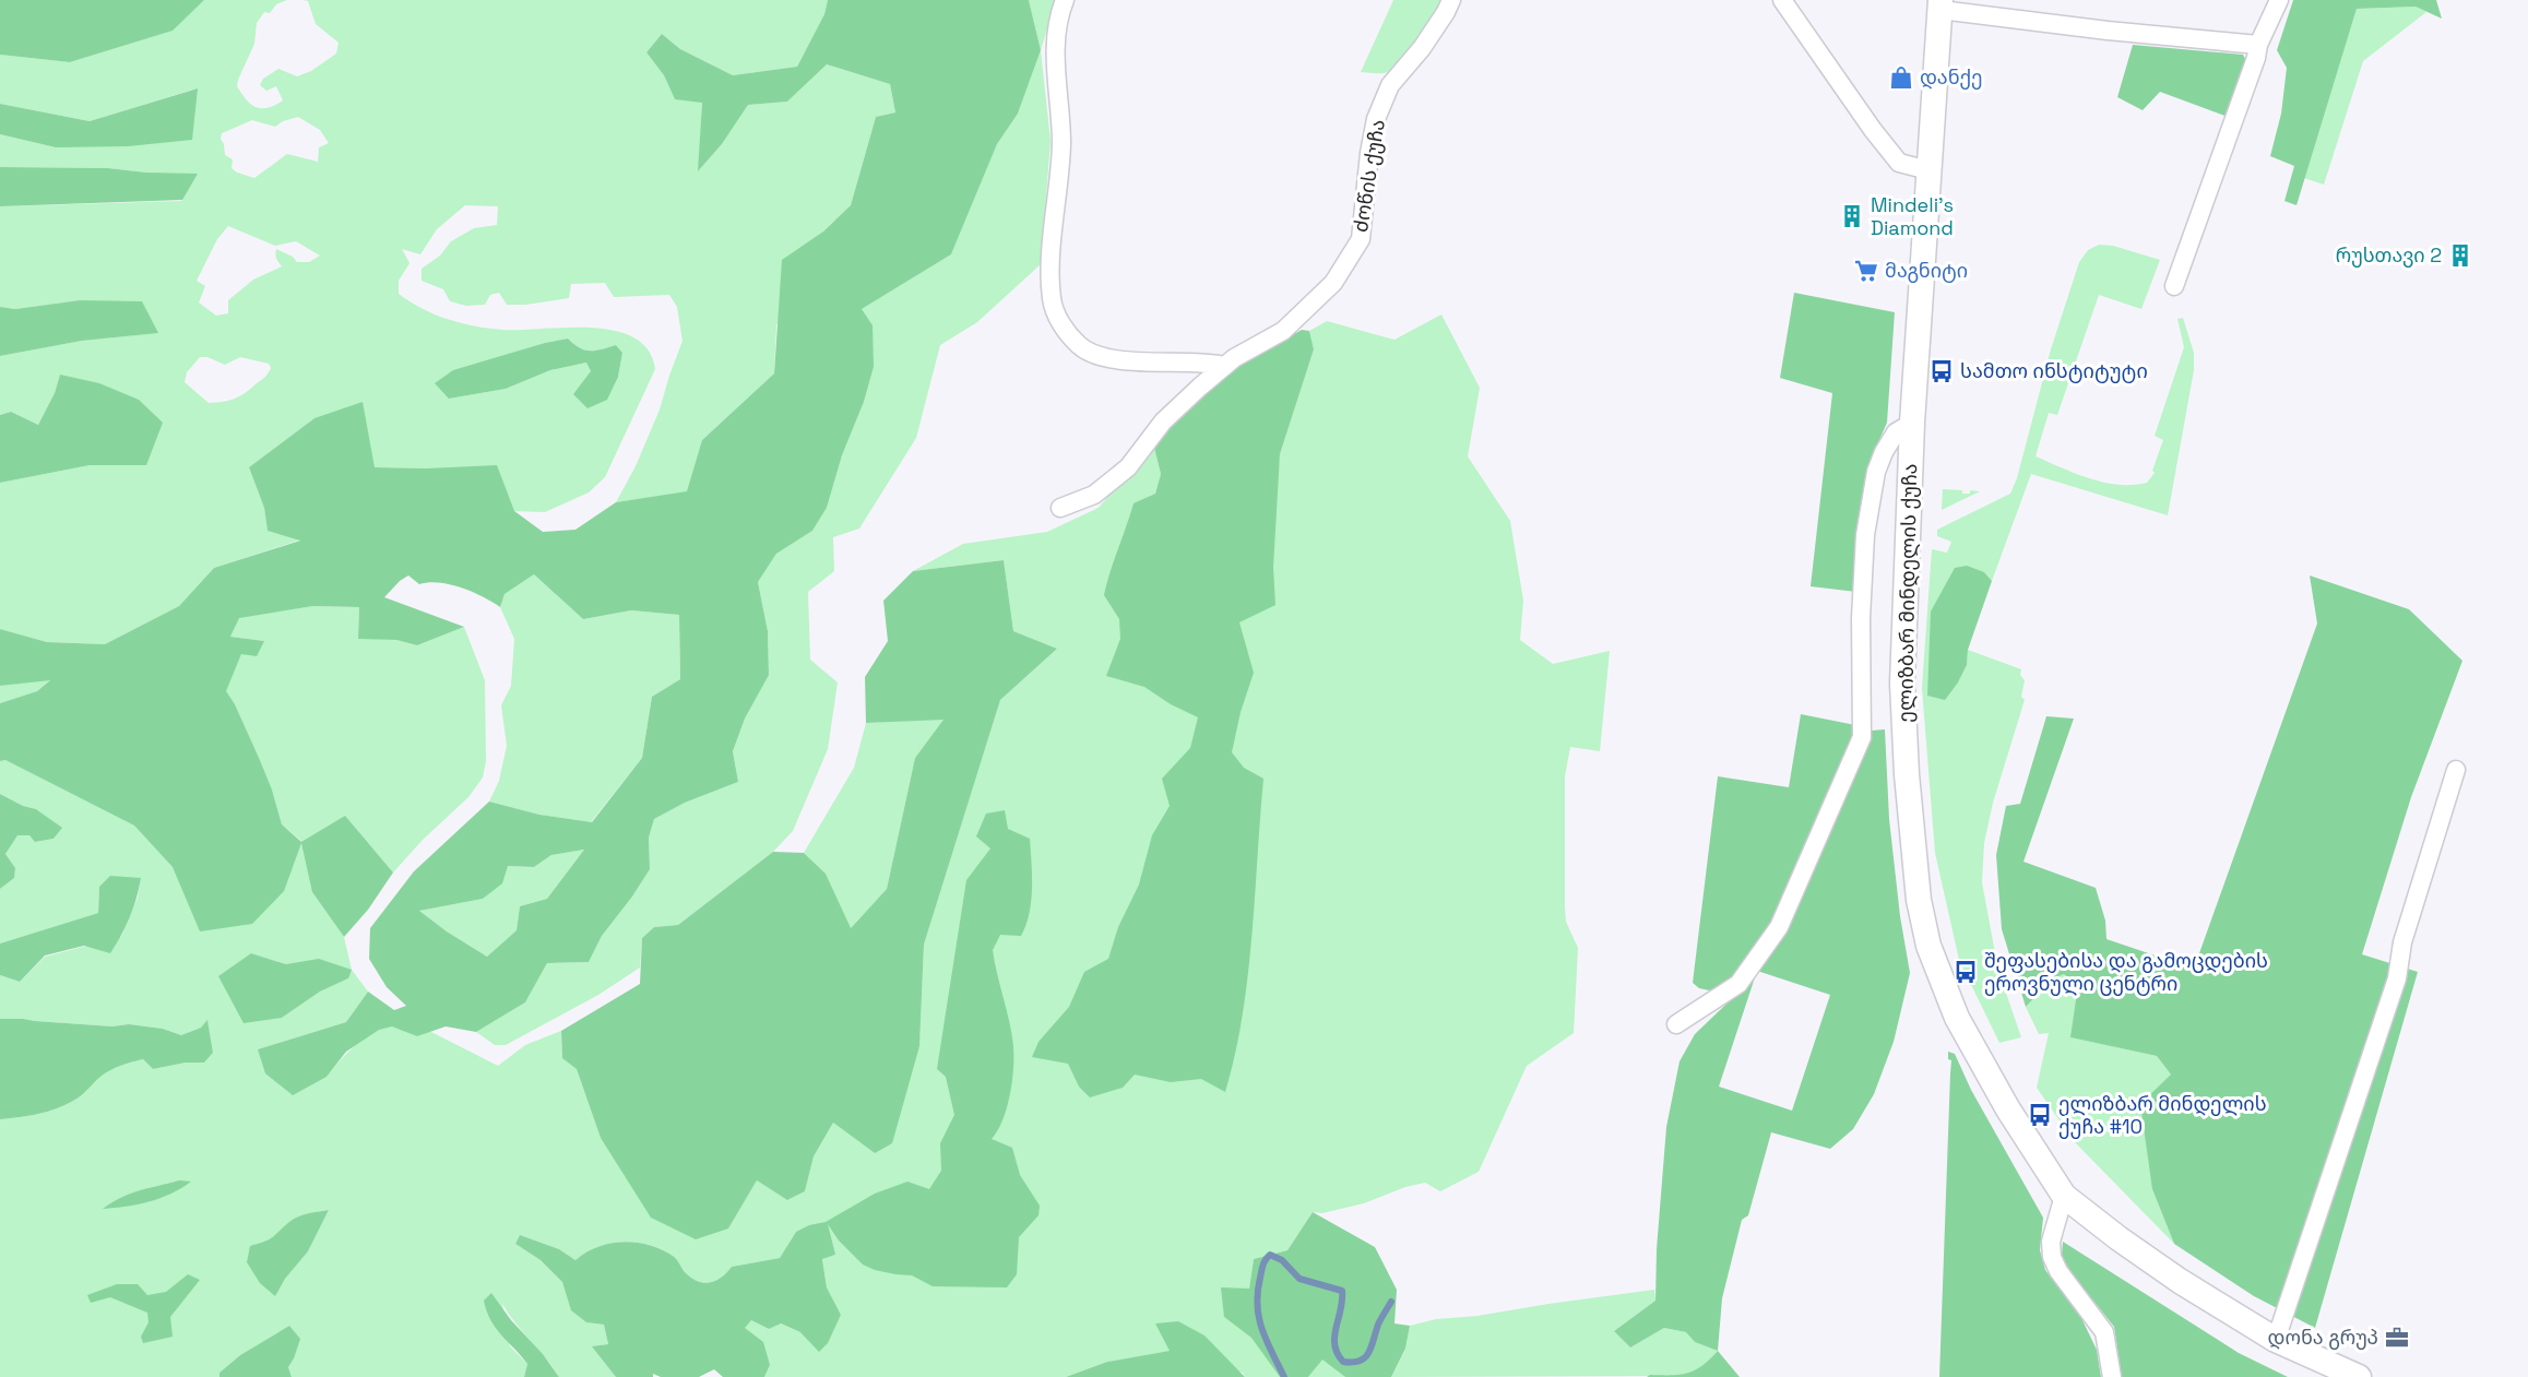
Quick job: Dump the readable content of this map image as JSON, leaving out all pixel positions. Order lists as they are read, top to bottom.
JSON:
{
  "streets": {
    "street": ["ძოწის ქუჩა", "ელიზბარ მინდელის ქუჩა"]
  },
  "places": {
    "shop": ["დანქე"],
    "building": ["Mindeli's Diamond", "რუსთავი 2"],
    "supermarket": ["მაგნიტი"],
    "bus stop": ["სამთო ინსტიტუტი", "შეფასებისა და გამოცდების ეროვნული ცენტრი", "ელიზბარ მინდელის ქუჩა #10"],
    "office": ["დონა გრუპ"]
  }
}
